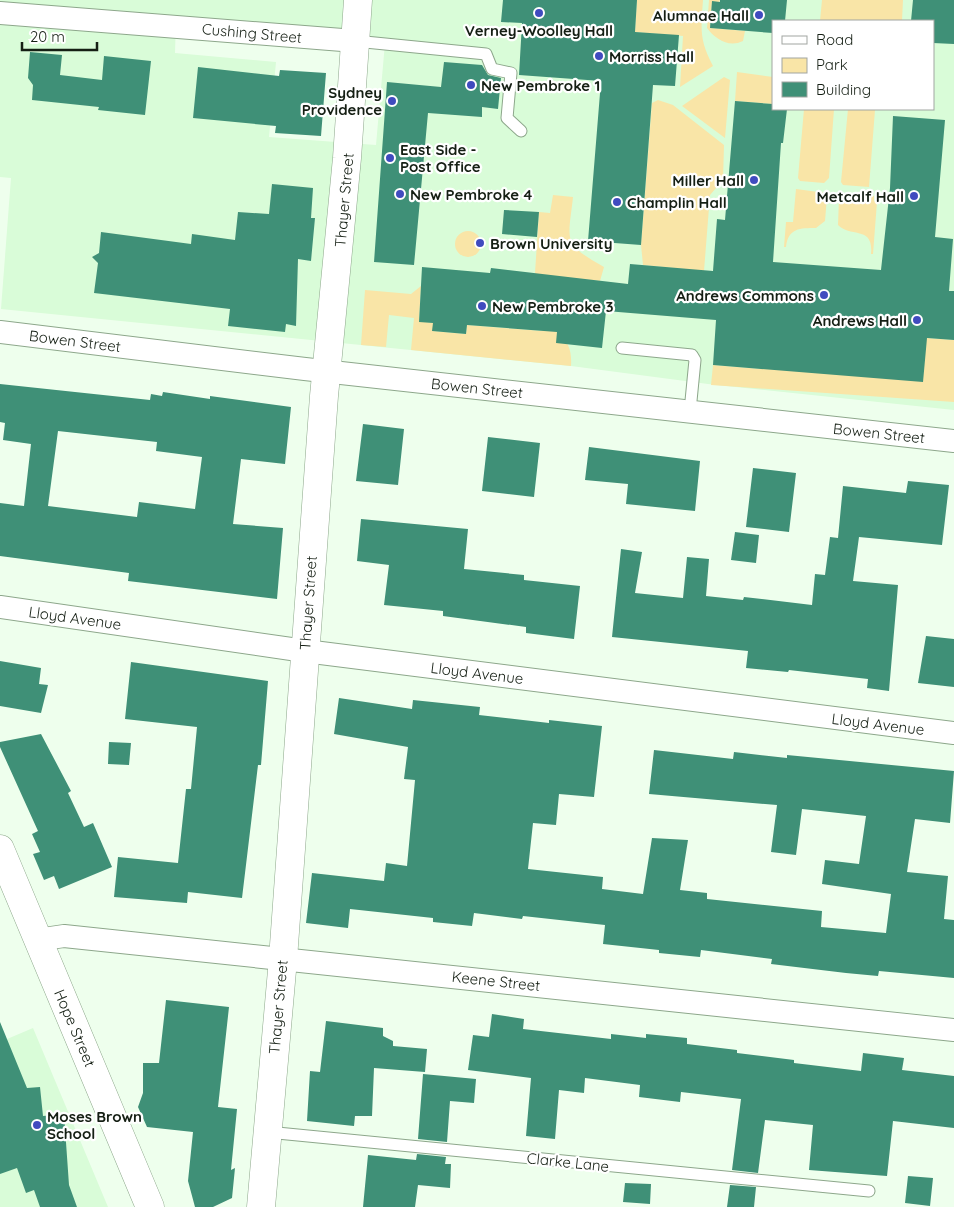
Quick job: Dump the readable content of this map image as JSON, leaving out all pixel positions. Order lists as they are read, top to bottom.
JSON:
{
  "streets": {
    "street": [
      "Cushing Street",
      "Thayer Street",
      "Bowen Street",
      "Lloyd Avenue",
      "Keene Street",
      "Hope Street"
    ],
    "lane": ["Clarke Lane"]
  },
  "crossings": [
    ["Cushing Street", "Thayer Street"],
    ["Thayer Street", "Bowen Street"],
    ["Thayer Street", "Lloyd Avenue"],
    ["Thayer Street", "Keene Street"],
    ["Thayer Street", "Clarke Lane"],
    ["Keene Street", "Hope Street"]
  ],
  "places": [
    "Verney-Woolley Hall",
    "Alumnae Hall",
    "Morriss Hall",
    "New Pembroke 1",
    "Sydney Providence",
    "East Side - Post Office",
    "Miller Hall",
    "New Pembroke 4",
    "Metcalf Hall",
    "Champlin Hall",
    "Brown University",
    "Andrews Commons",
    "New Pembroke 3",
    "Andrews Hall",
    "Moses Brown School"
  ],
  "legend": ["Road", "Park", "Building"],
  "scale_bar": "20 m"
}
